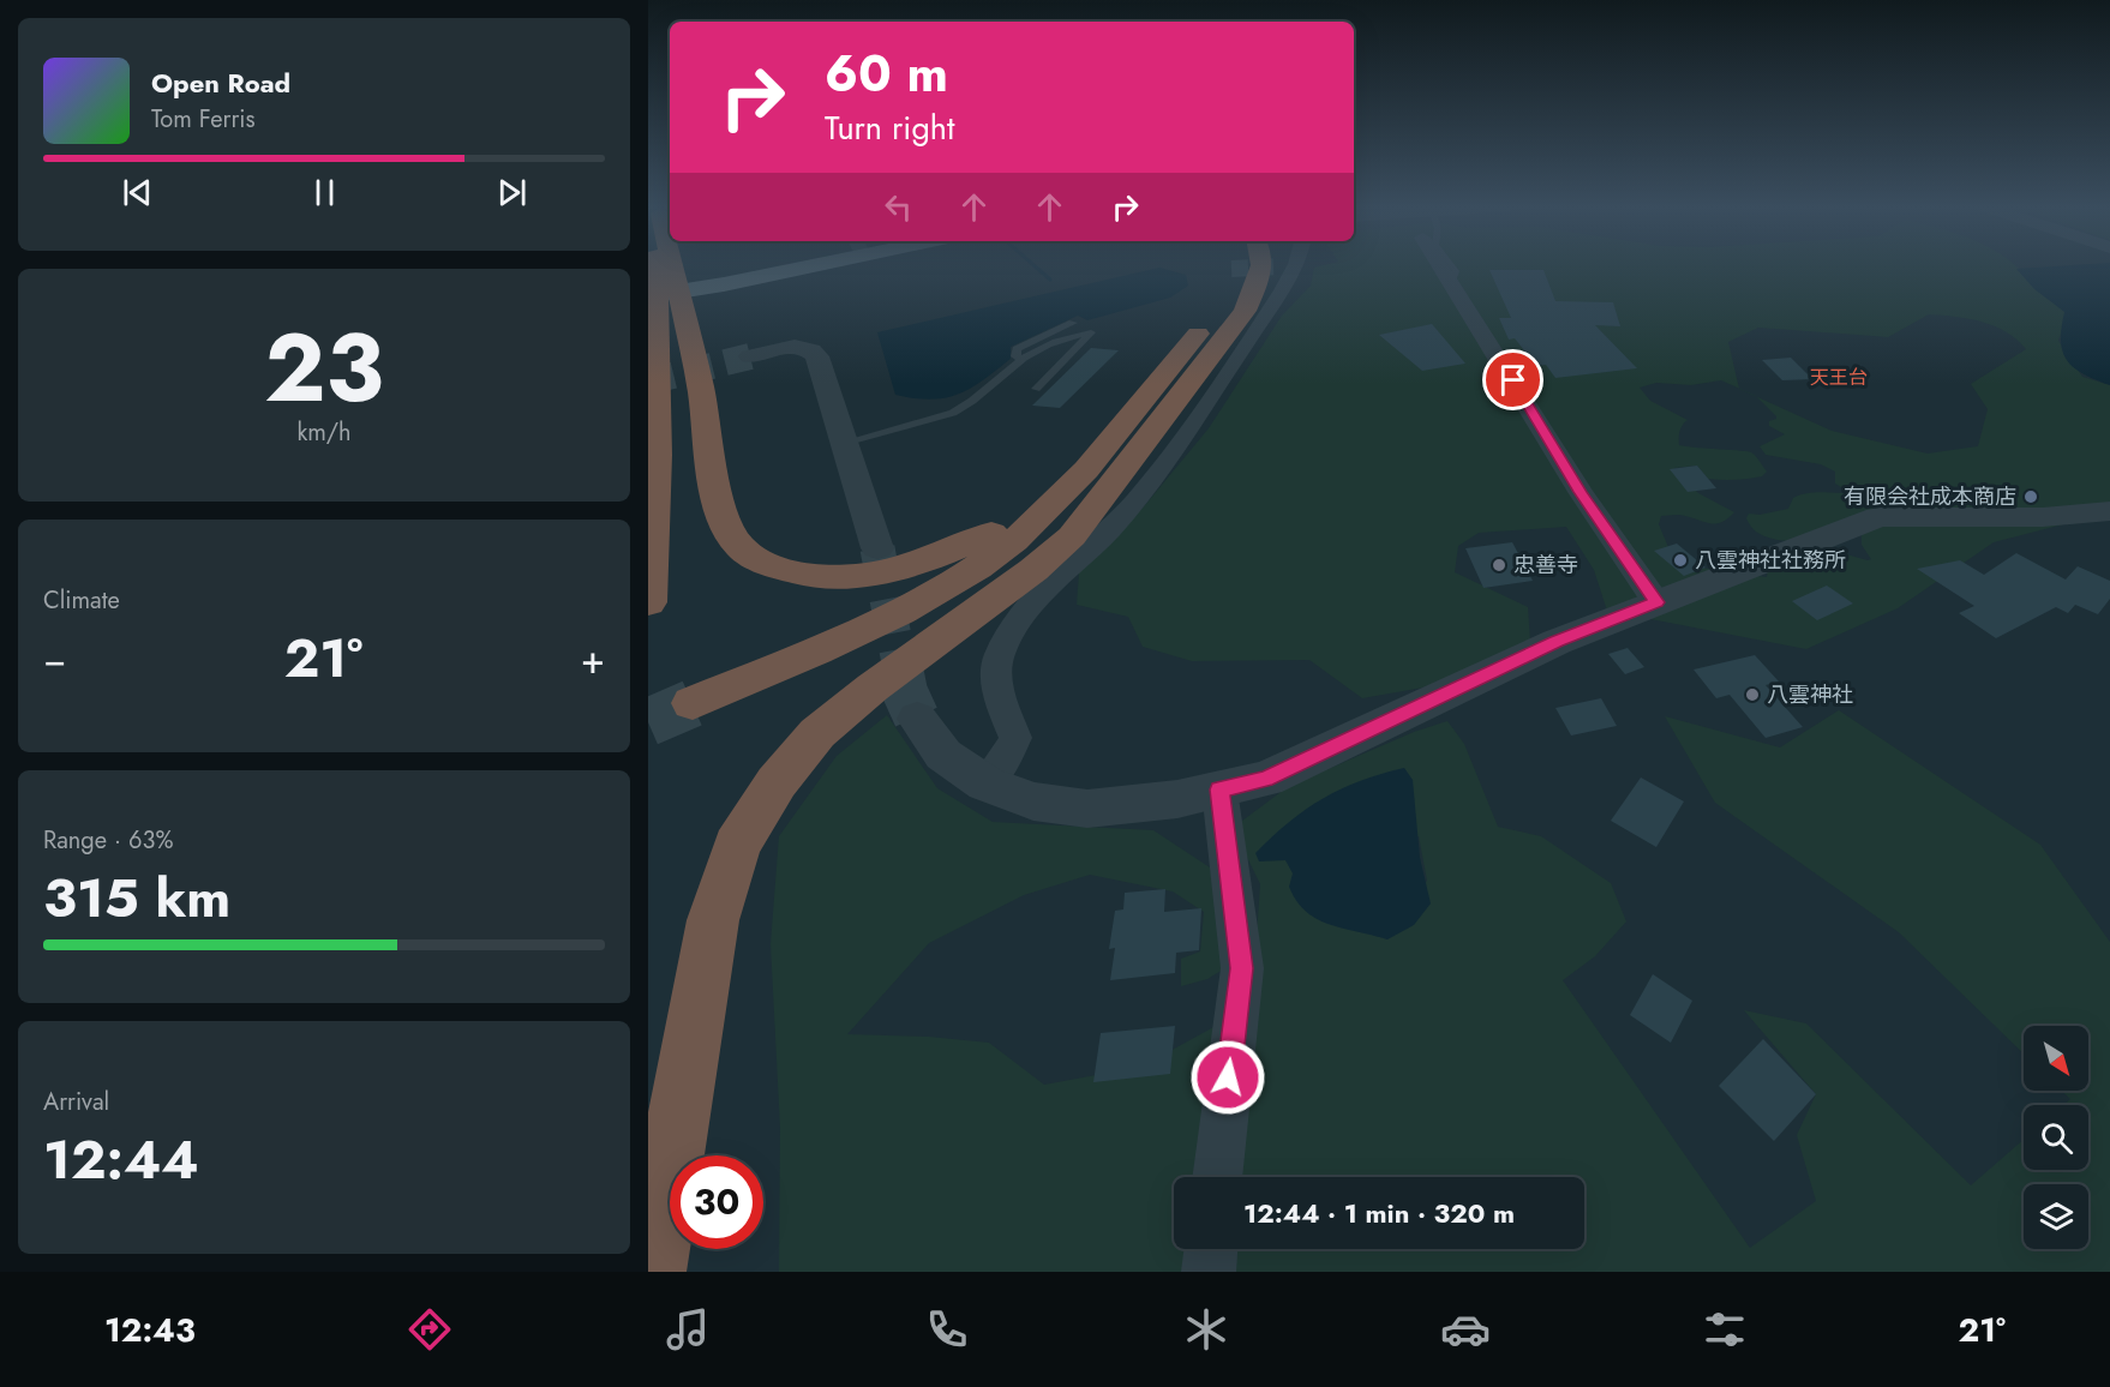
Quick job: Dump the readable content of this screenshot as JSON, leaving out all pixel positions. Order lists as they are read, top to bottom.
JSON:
{
  "districts": ["天王台"],
  "places": [
    "有限会社成本商店",
    "八雲神社社務所",
    "忠善寺",
    "八雲神社"
  ],
  "north": "bottom right",
  "page": {
    "turn": ["60 m", "Turn right"],
    "song": ["Open Road", "Tom Ferris"],
    "tile": [
      ["23", "km/h"],
      "Climate",
      ["Range · 63%", "315 km"],
      ["Arrival", "12:44"]
    ],
    "heat": ["−", "21°", "+"],
    "limit": "30",
    "trip": "12:44 · 1 min · 320 m",
    "tabs": ["12:43", "21°"]
  }
}
